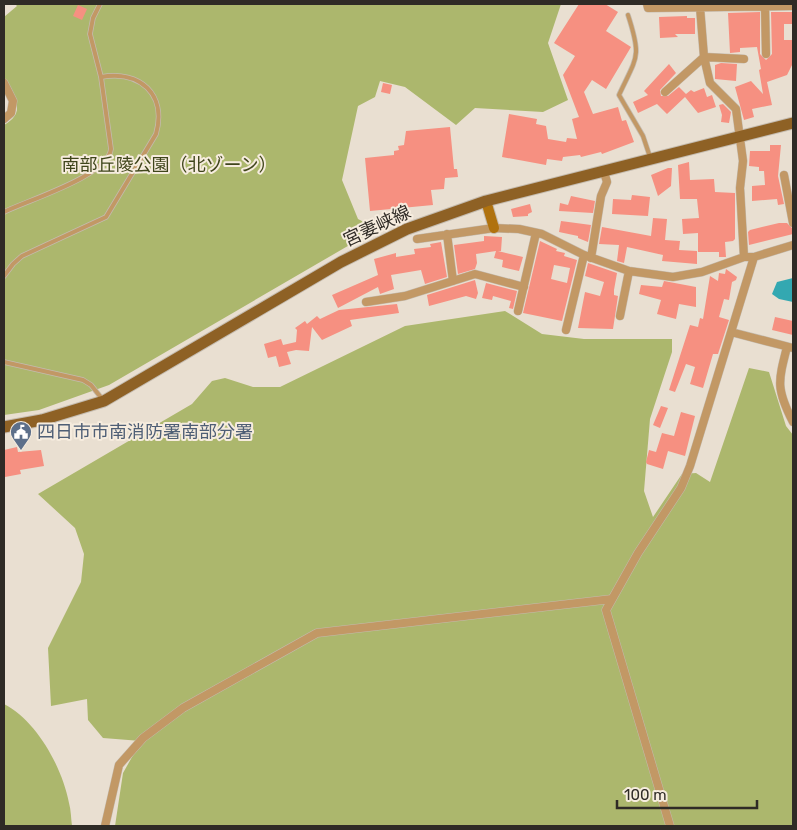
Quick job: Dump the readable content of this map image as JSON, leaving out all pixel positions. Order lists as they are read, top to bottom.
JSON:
{
  "streets": {
    "main road": ["宮妻峡線"]
  },
  "parks": ["南部丘陵公園（北ゾーン）"],
  "places": {
    "public building": ["四日市市南消防署南部分署"]
  },
  "scale_bar": "100 m"
}
